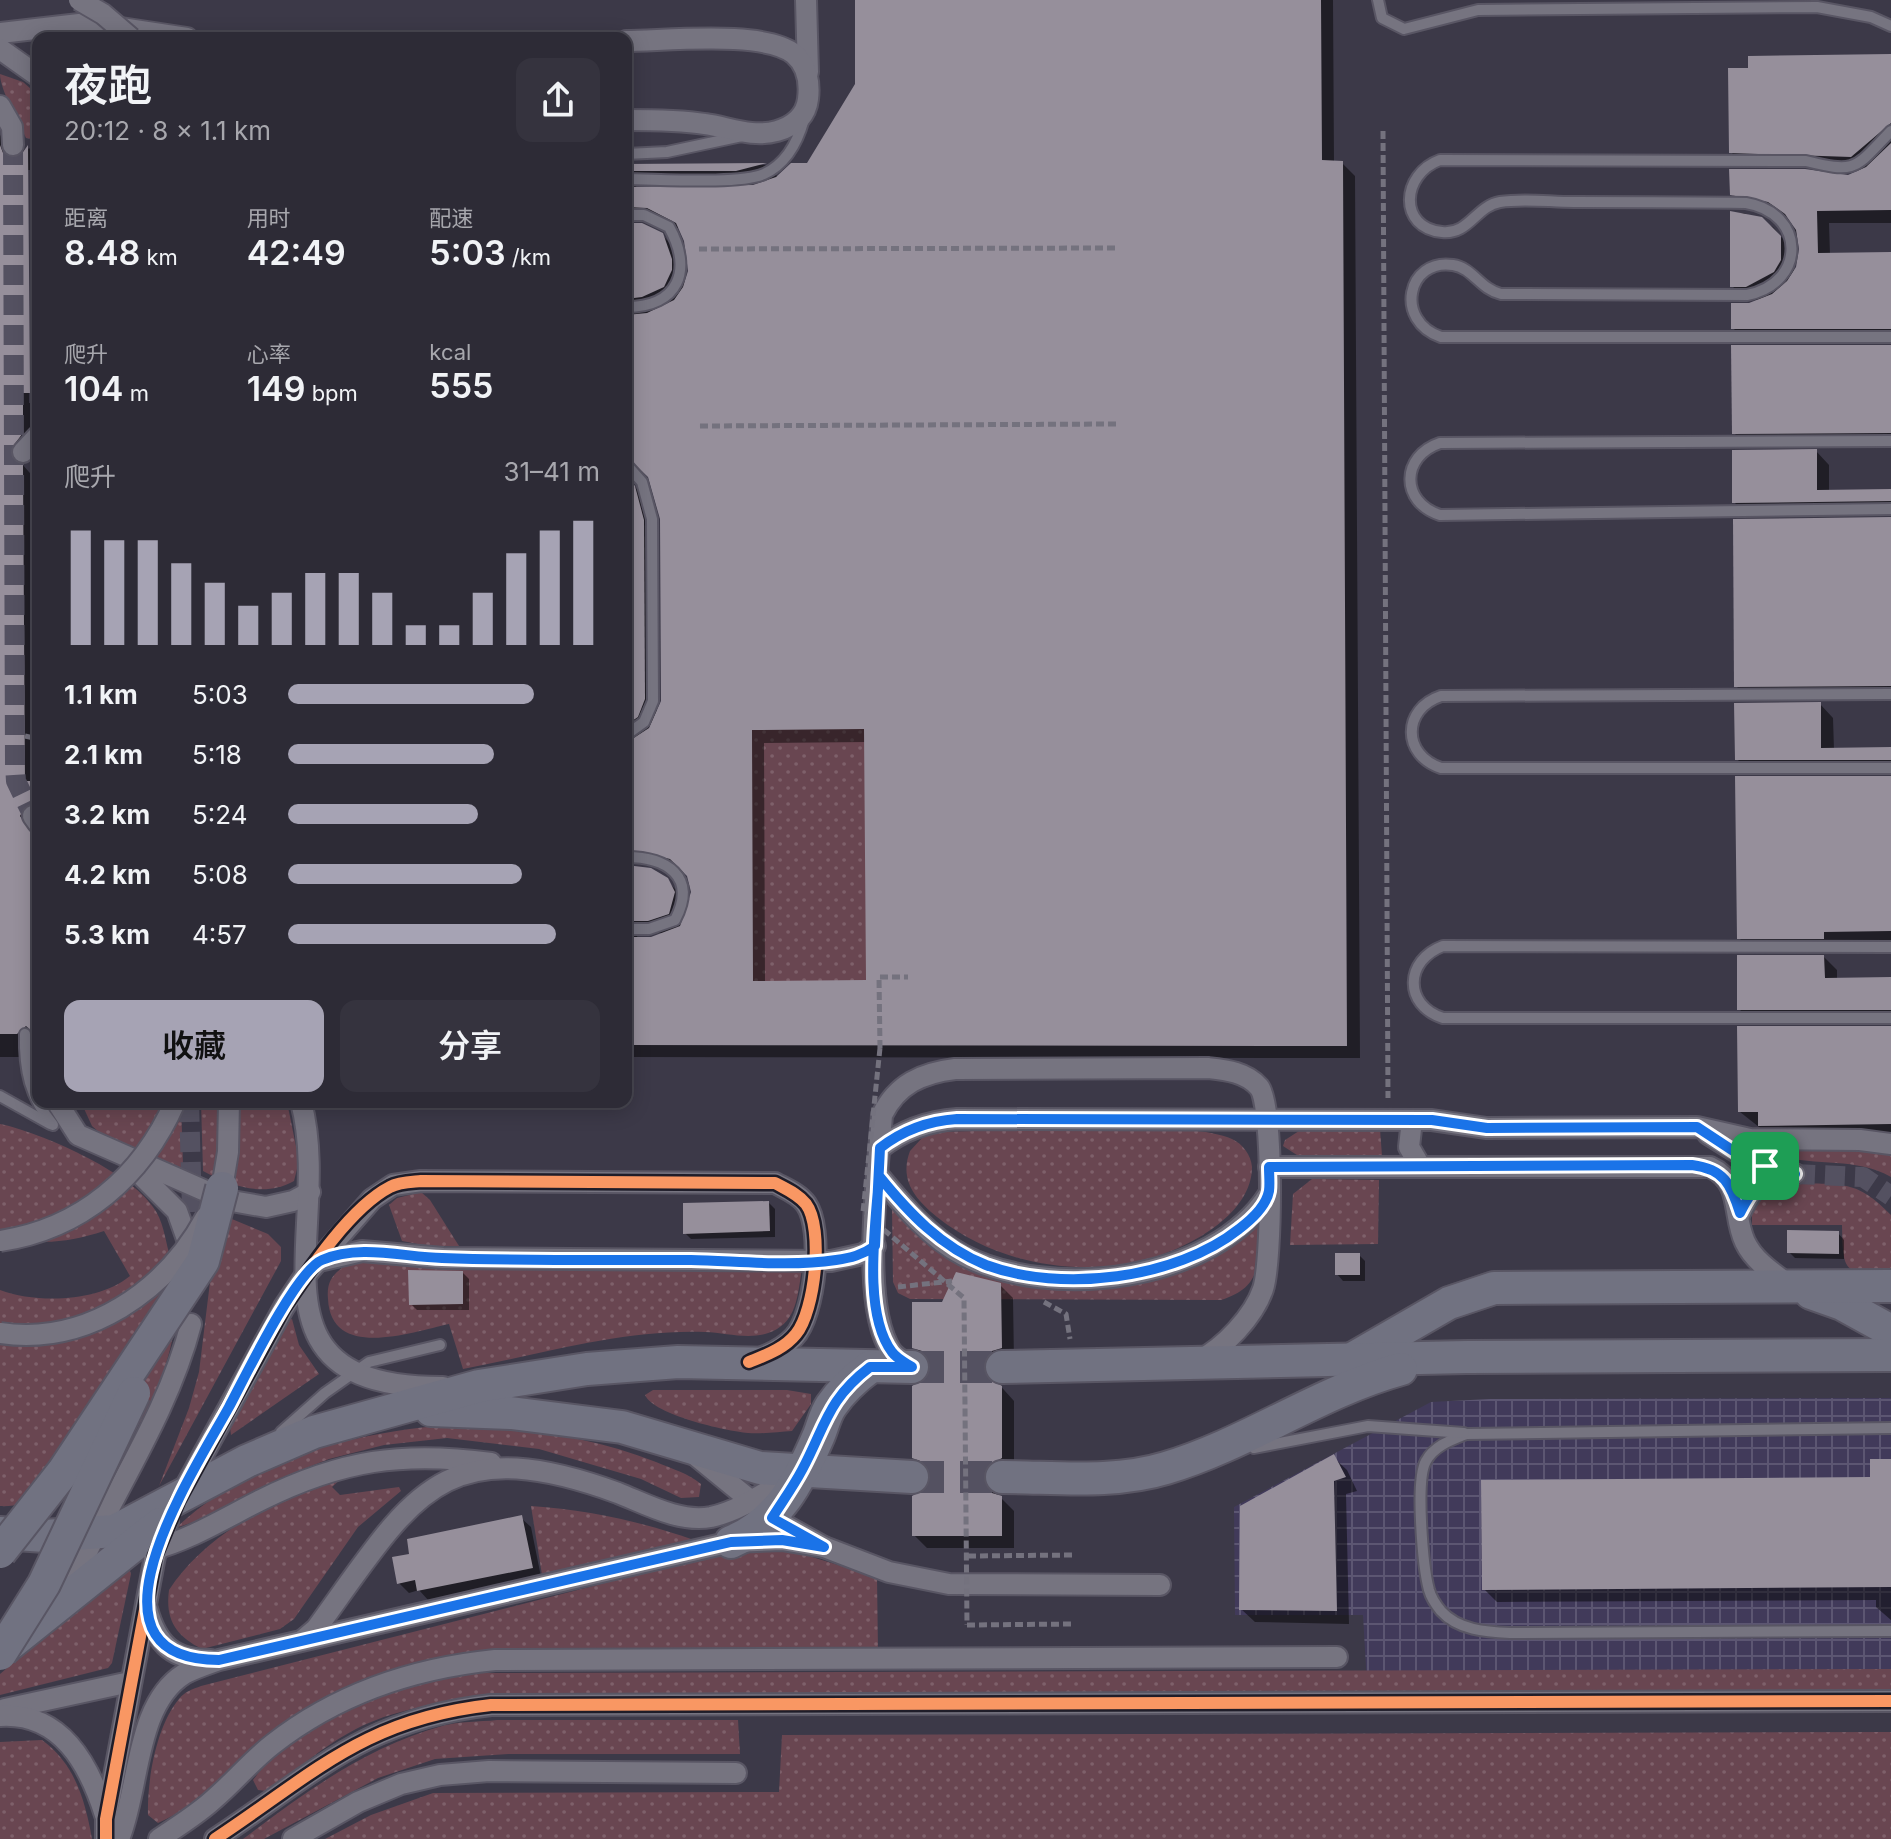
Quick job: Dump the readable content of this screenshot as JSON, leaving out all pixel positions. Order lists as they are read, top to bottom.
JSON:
{
  "page": {
    "heading": ["夜跑", "20:12 · 8 × 1.1 km"],
    "stats": [
      ["距离", "8.48 km"],
      ["用时", "42:49"],
      ["配速", "5:03 /km"],
      ["爬升", "104 m"],
      ["心率", "149 bpm"],
      ["kcal", "555"]
    ],
    "chart": ["爬升", "31–41 m"],
    "list": [
      {
        "name": "1.1 km",
        "note": "5:03"
      },
      {
        "name": "2.1 km",
        "note": "5:18"
      },
      {
        "name": "3.2 km",
        "note": "5:24"
      },
      {
        "name": "4.2 km",
        "note": "5:08"
      },
      {
        "name": "5.3 km",
        "note": "4:57"
      }
    ],
    "buttons": ["收藏", "分享"]
  }
}
